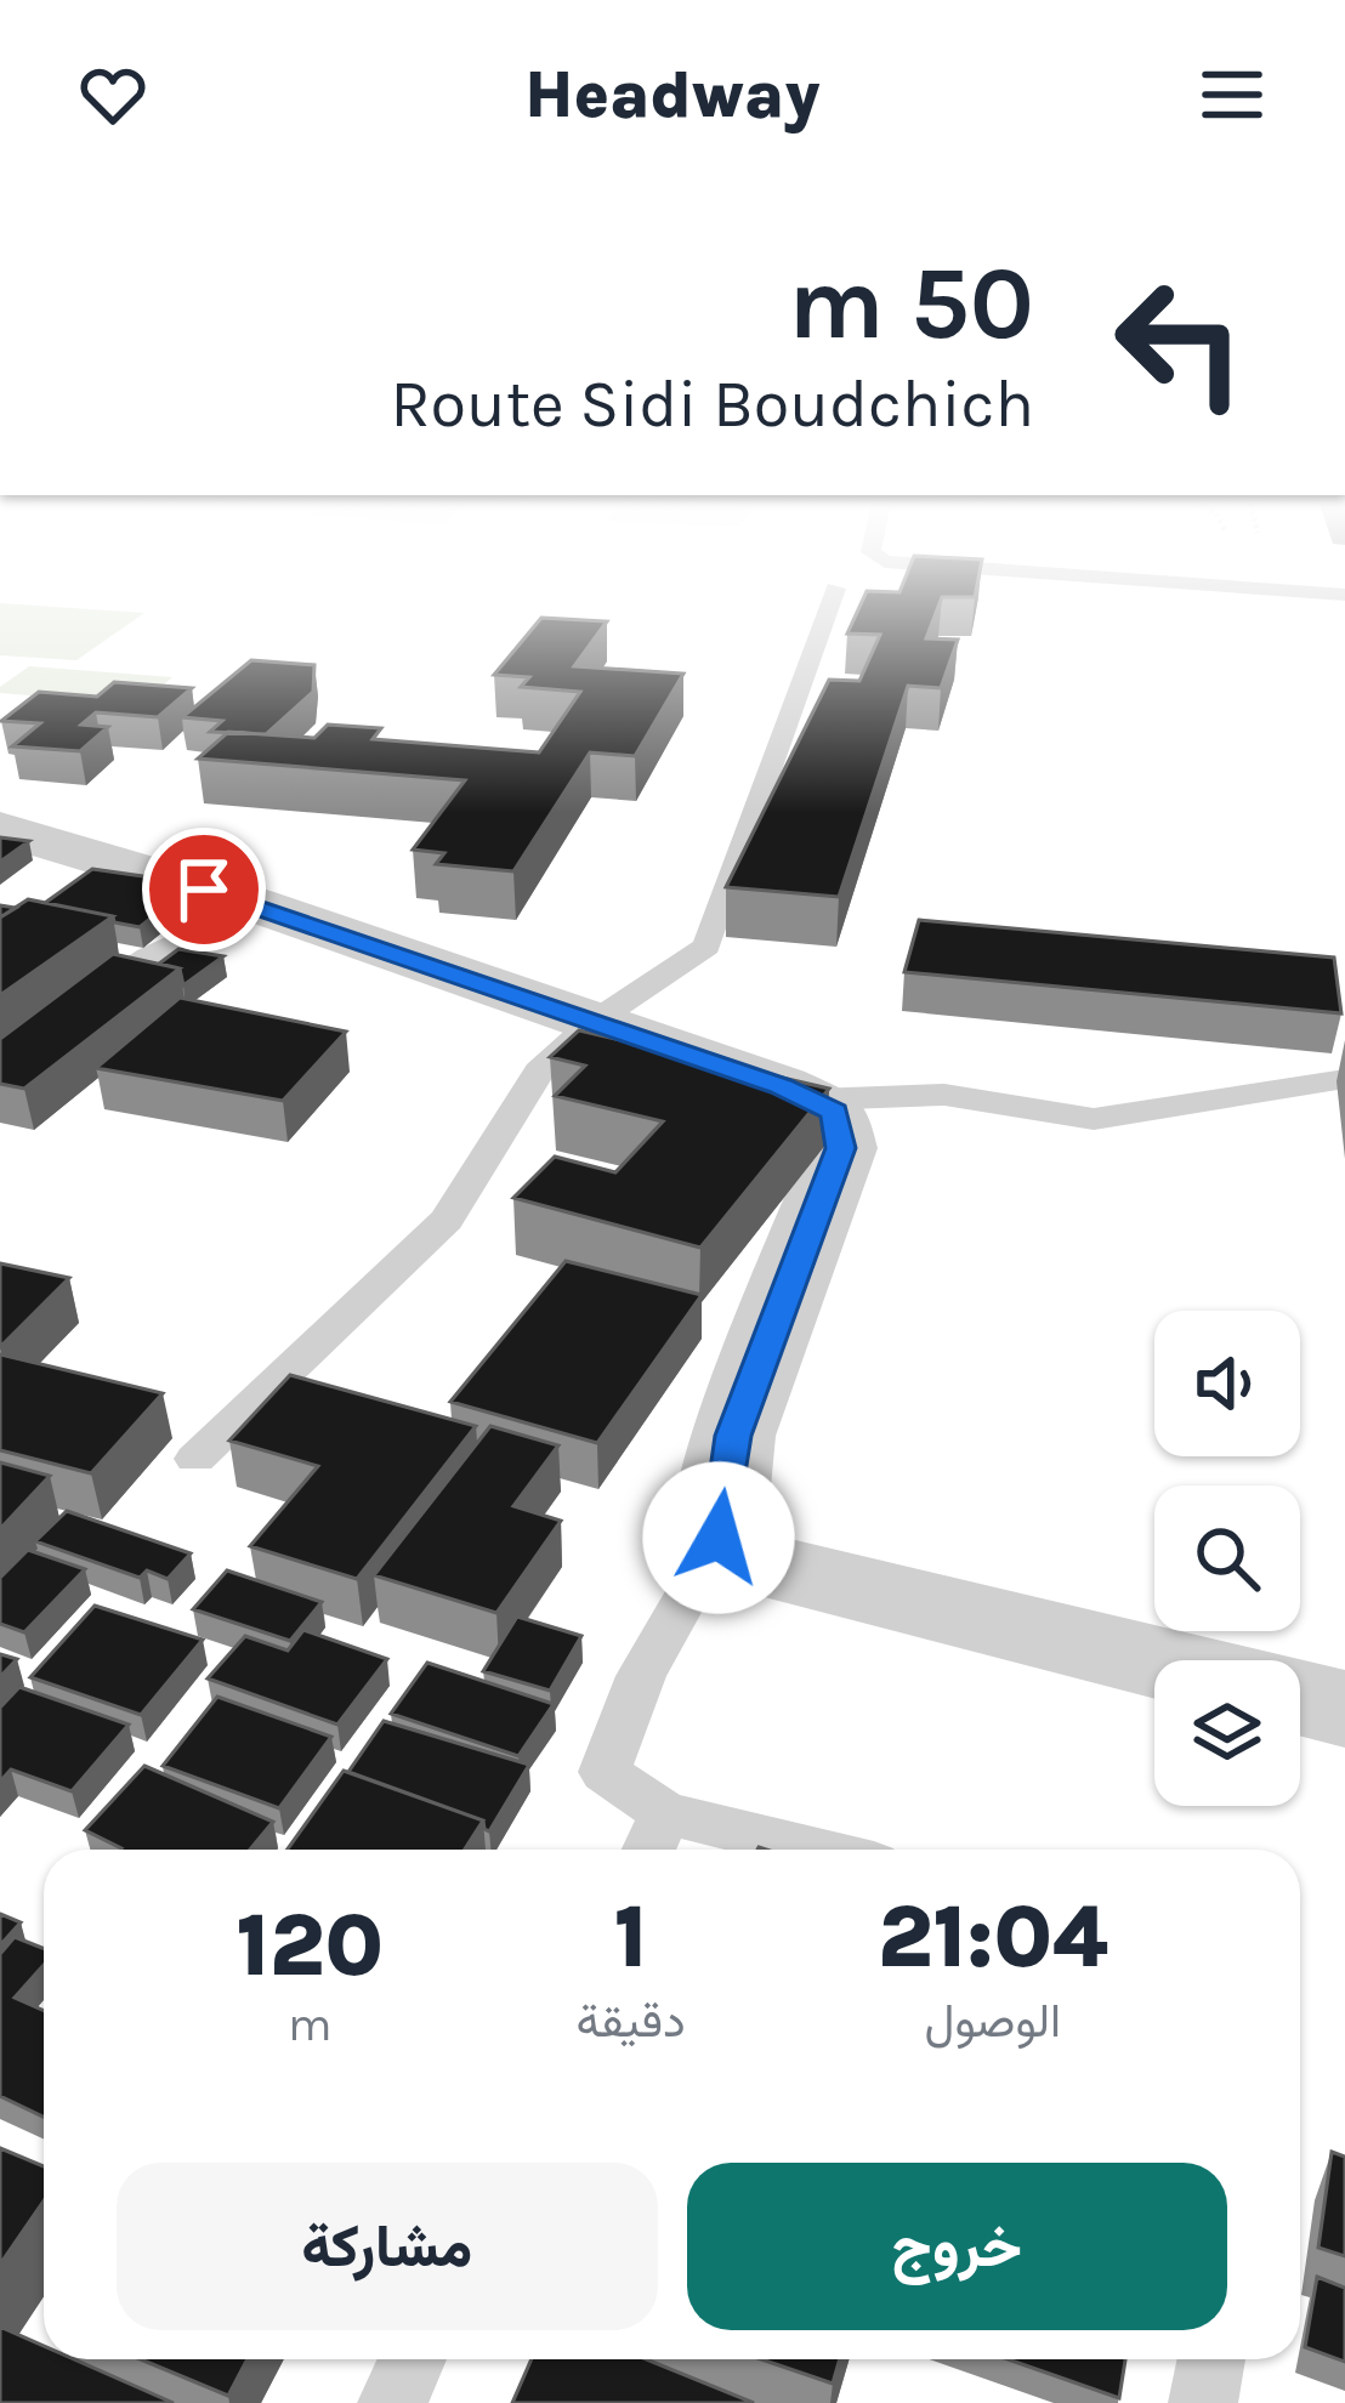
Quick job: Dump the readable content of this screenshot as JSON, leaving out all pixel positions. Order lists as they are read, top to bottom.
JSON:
{
  "page": {
    "header": "Headway",
    "turn": ["50 m", "Route Sidi Boudchich"],
    "eta": [
      "21:04",
      "الوصول",
      "1",
      "دقيقة",
      "120",
      "m"
    ],
    "buttons": ["خروج", "مشاركة"]
  }
}
